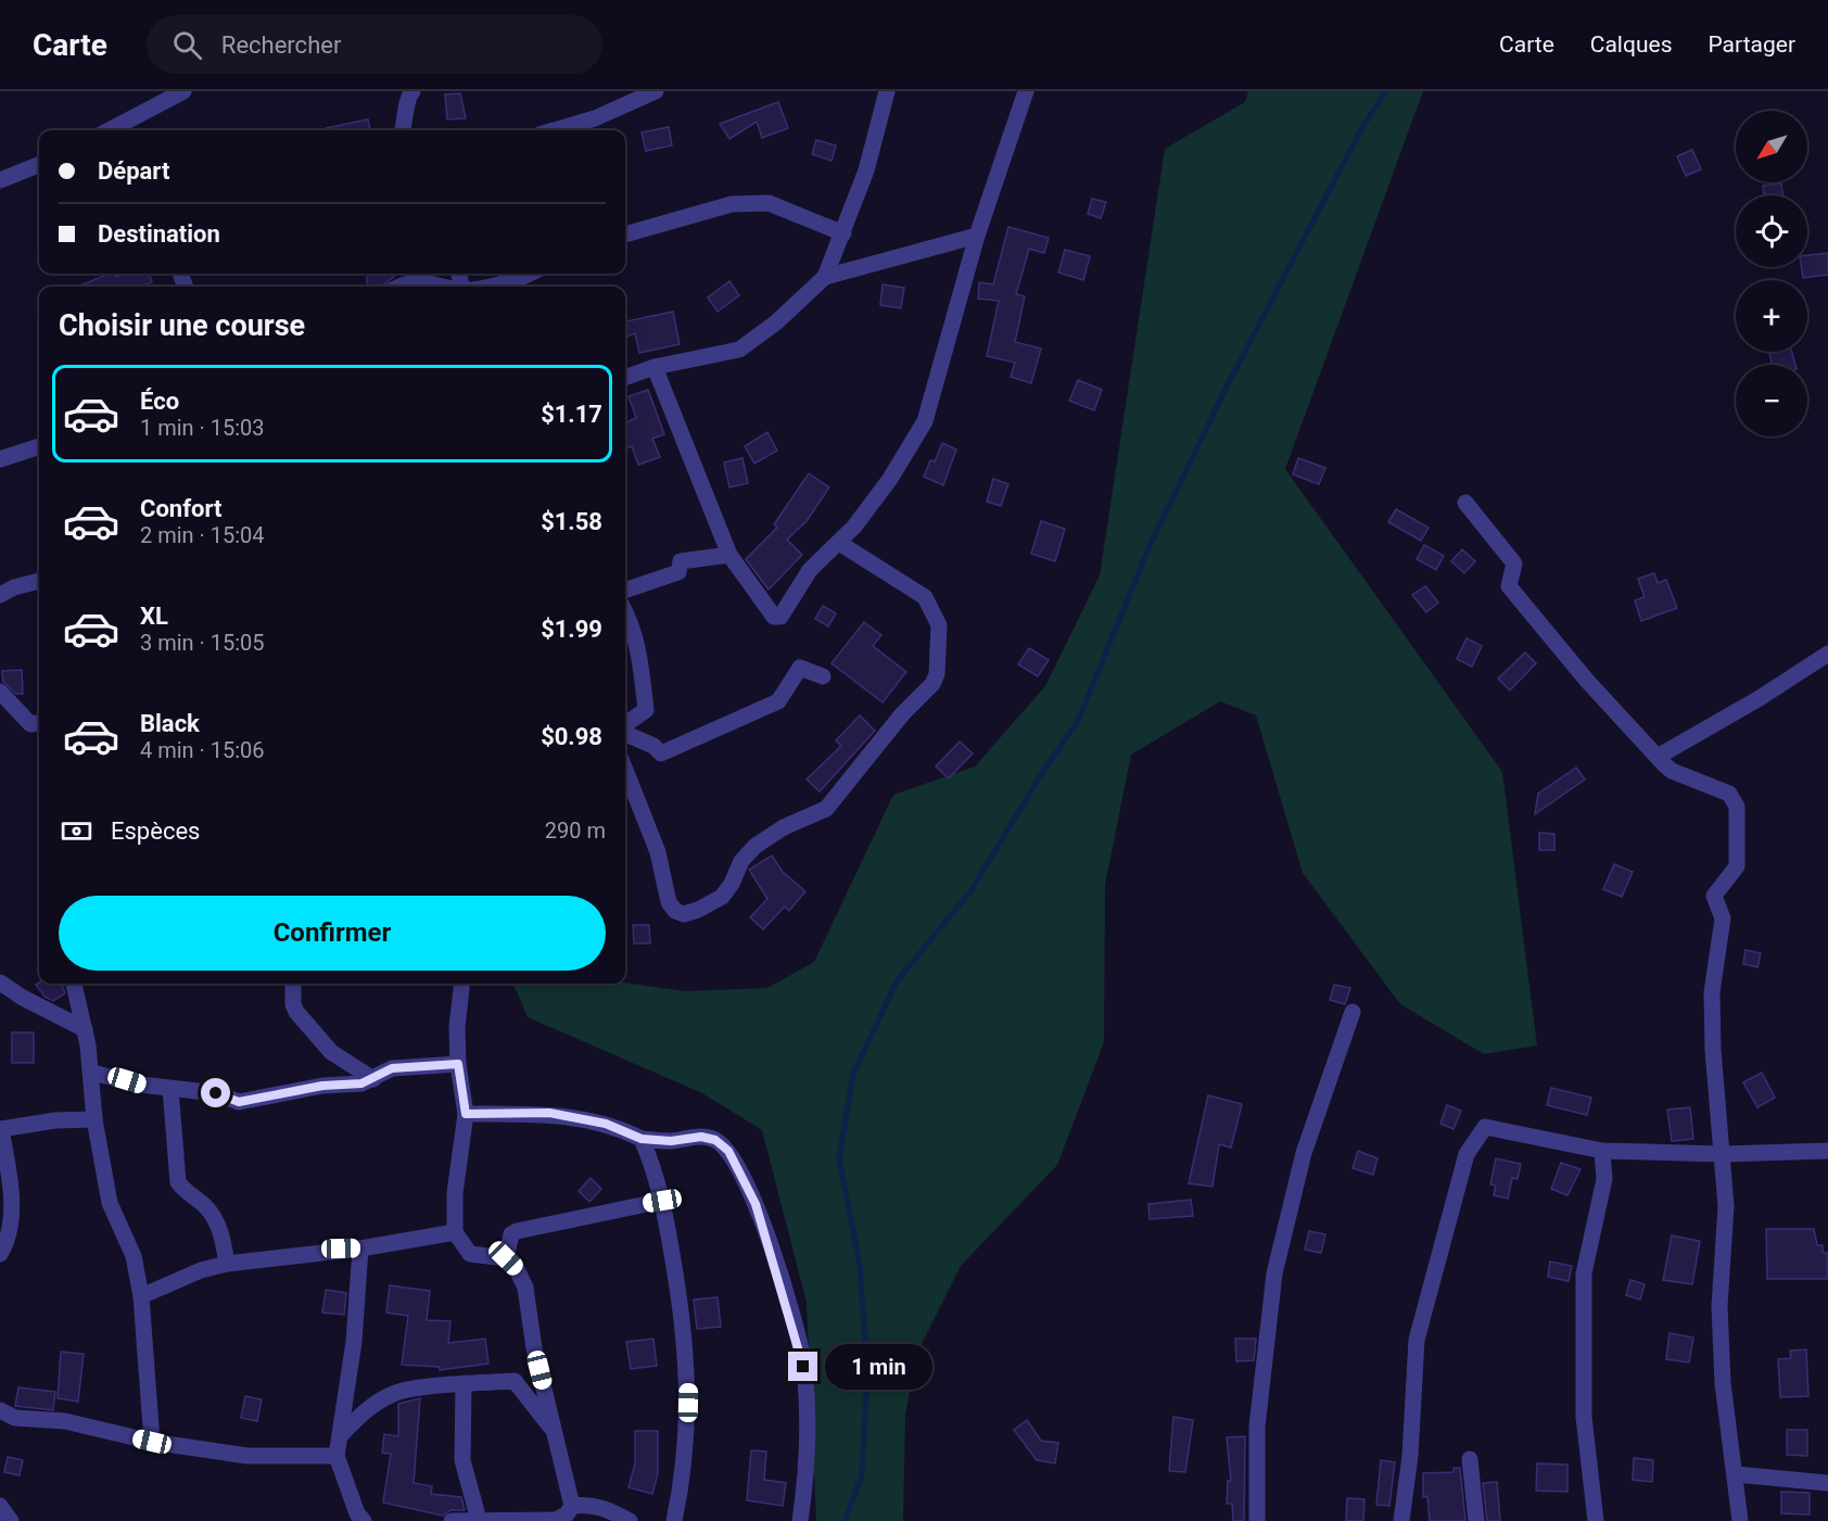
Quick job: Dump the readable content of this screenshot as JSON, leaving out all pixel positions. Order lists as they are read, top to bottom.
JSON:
{
  "north": "bottom left",
  "page": {
    "header": "Carte",
    "search": "Rechercher",
    "nav": ["Carte", "Calques", "Partager"],
    "map_buttons": ["+", "−"],
    "banner": ["Départ", "Destination"],
    "heading": "Choisir une course",
    "list": [
      {
        "name": "Éco",
        "note": "1 min · 15:03",
        "value": "$1.17"
      },
      {
        "name": "Confort",
        "note": "2 min · 15:04",
        "value": "$1.58"
      },
      {
        "name": "XL",
        "note": "3 min · 15:05",
        "value": "$1.99"
      },
      {
        "name": "Black",
        "note": "4 min · 15:06",
        "value": "$0.98"
      }
    ],
    "pay": ["Espèces", "290 m"],
    "buttons": "Confirmer",
    "bubble": "1 min"
  }
}
